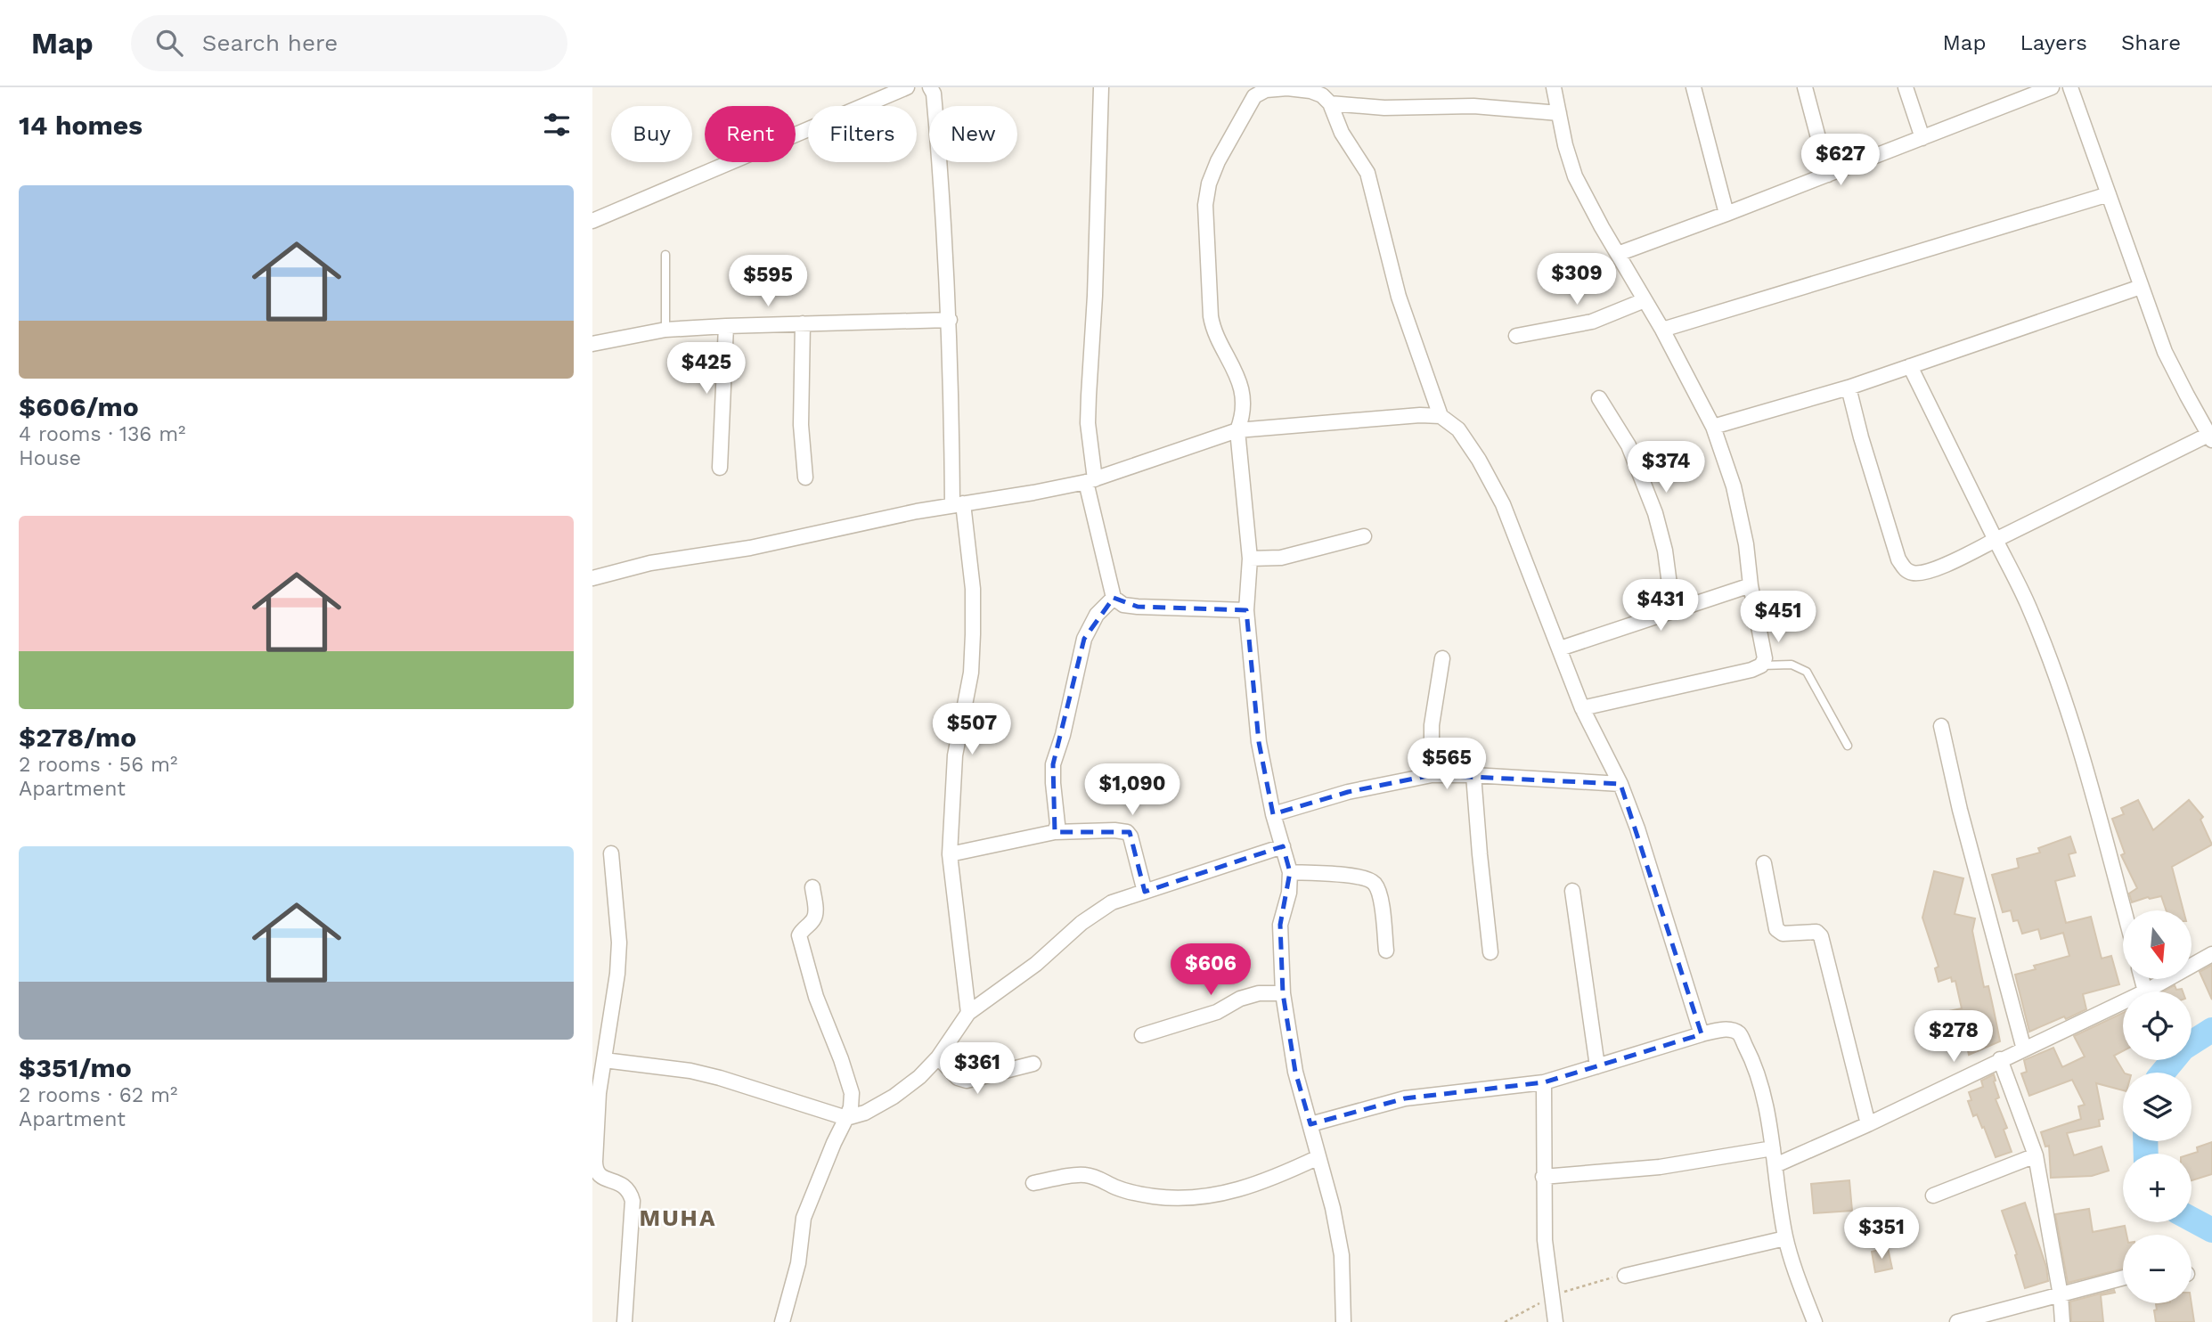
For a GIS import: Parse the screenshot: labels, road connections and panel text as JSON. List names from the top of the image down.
{
  "districts": ["MUHA"],
  "north": "bottom",
  "page": {
    "header": "Map",
    "search": "Search here",
    "nav": ["Map", "Layers", "Share"],
    "heading": "14 homes",
    "chip": [
      "Buy",
      "Rent",
      "Filters",
      "New"
    ],
    "price": [
      "$627",
      "$309",
      "$595",
      "$425",
      "$374",
      "$431",
      "$451",
      "$507",
      "$565",
      "$1,090",
      "$606",
      "$278",
      "$361",
      "$351"
    ],
    "list": [
      {
        "name": "$606/mo",
        "note": "4 rooms · 136 m² · House"
      },
      {
        "name": "$278/mo",
        "note": "2 rooms · 56 m² · Apartment"
      },
      {
        "name": "$351/mo",
        "note": "2 rooms · 62 m² · Apartment"
      }
    ],
    "map_buttons": ["+", "−"]
  }
}
